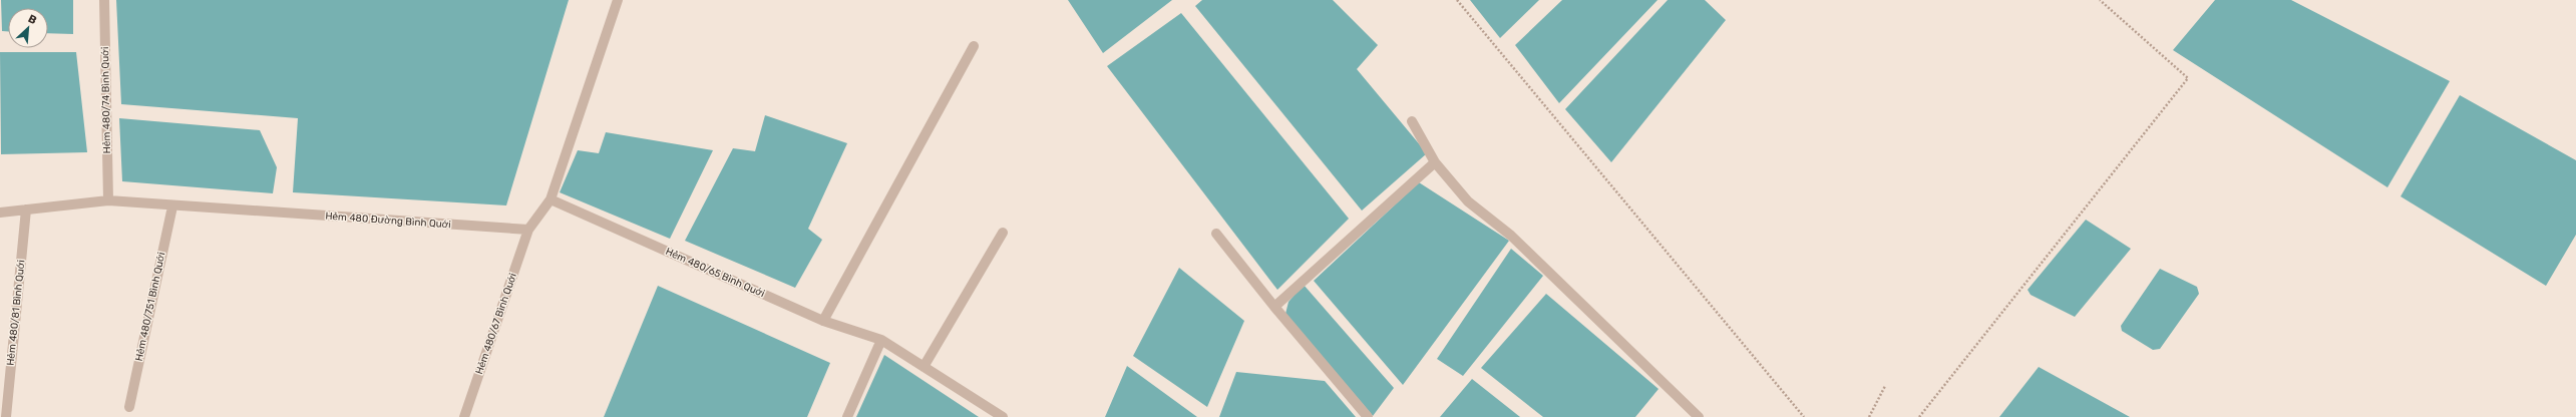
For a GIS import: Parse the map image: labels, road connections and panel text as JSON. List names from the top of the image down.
{
  "streets": {
    "street": [
      "Hẻm 480/74 Bình Quới",
      "Hẻm 480 Đường Bình Quới",
      "Hẻm 480/65 Bình Quới",
      "Hẻm 480/751 Bình Quới",
      "Hẻm 480/81 Bình Quới",
      "Hẻm 480/67 Bình Quới"
    ]
  },
  "crossings": [
    ["Hẻm 480/74 Bình Quới", "Hẻm 480 Đường Bình Quới"],
    ["Hẻm 480 Đường Bình Quới", "Hẻm 480/751 Bình Quới"],
    ["Hẻm 480 Đường Bình Quới", "Hẻm 480/81 Bình Quới"],
    ["Hẻm 480 Đường Bình Quới", "Hẻm 480/67 Bình Quới"]
  ],
  "north": "top right"
}
